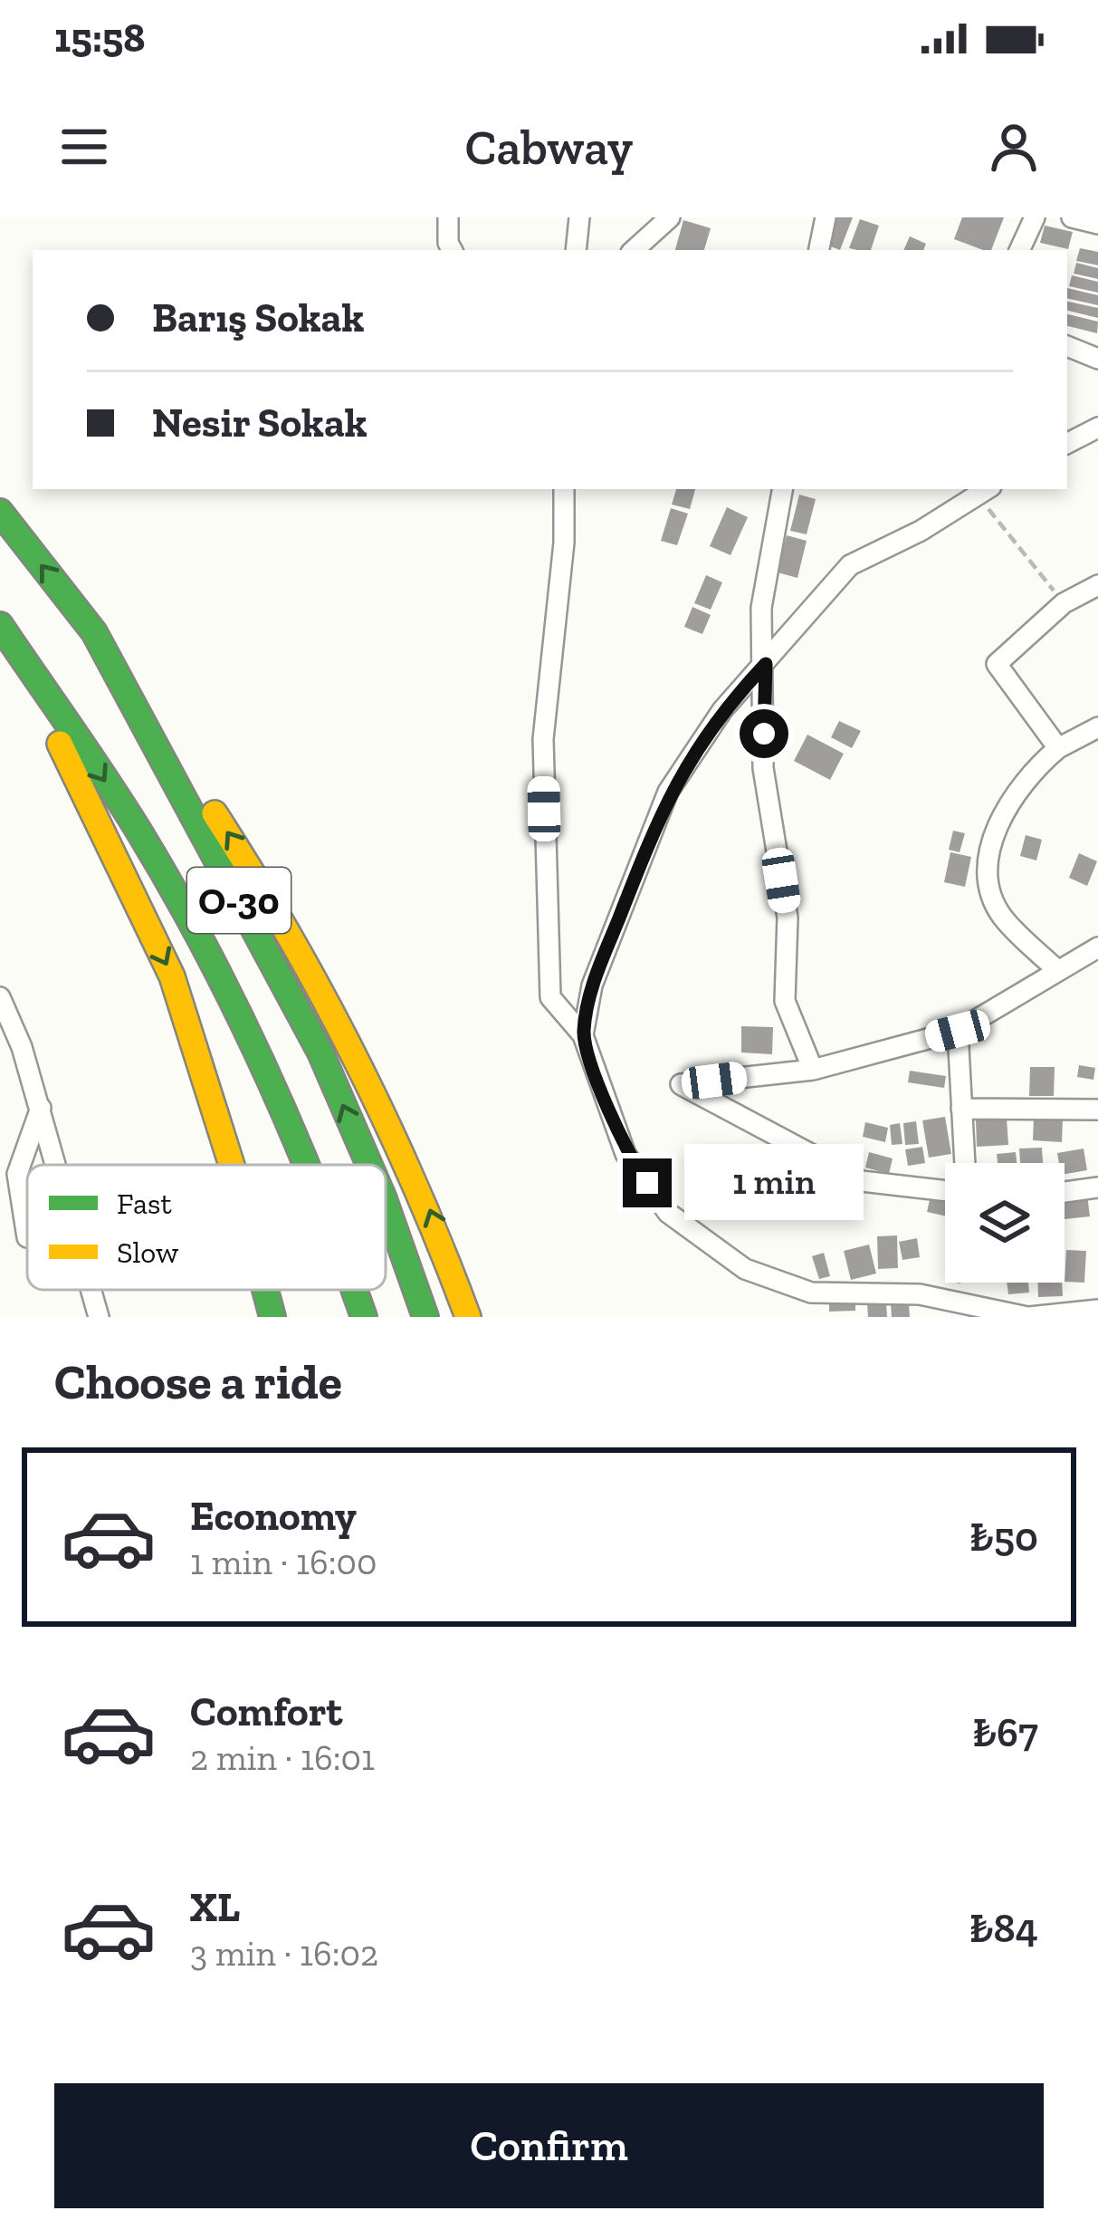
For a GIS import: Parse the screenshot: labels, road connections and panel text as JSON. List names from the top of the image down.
{
  "streets": {
    "highway": ["O-30"]
  },
  "legend": ["Fast", "Slow"],
  "page": {
    "status": "15:58",
    "header": "Cabway",
    "banner": ["Barış Sokak", "Nesir Sokak"],
    "bubble": "1 min",
    "heading": "Choose a ride",
    "list": [
      {
        "name": "Economy",
        "note": "1 min · 16:00",
        "value": "₺50"
      },
      {
        "name": "Comfort",
        "note": "2 min · 16:01",
        "value": "₺67"
      },
      {
        "name": "XL",
        "note": "3 min · 16:02",
        "value": "₺84"
      }
    ],
    "buttons": "Confirm"
  }
}
